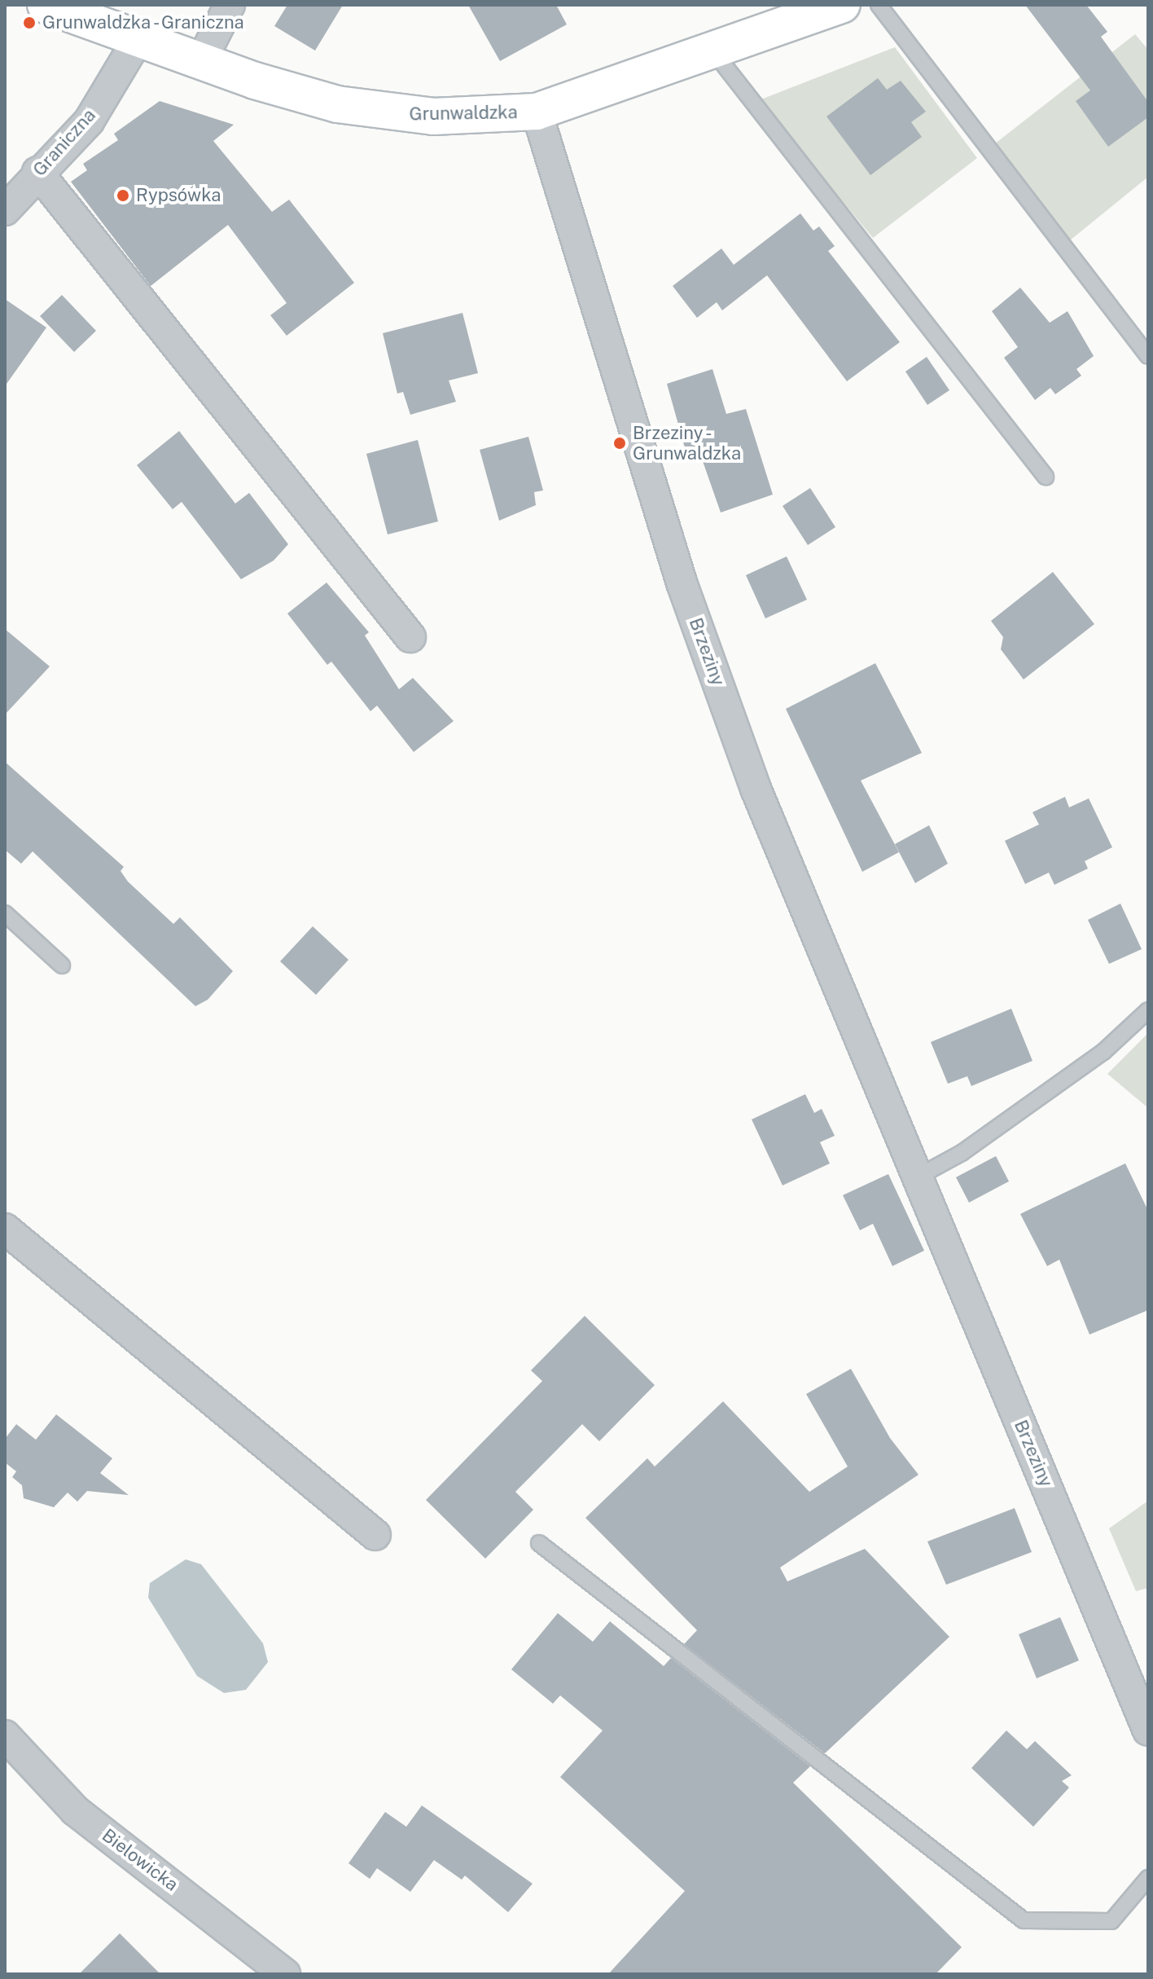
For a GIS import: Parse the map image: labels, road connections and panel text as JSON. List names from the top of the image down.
{
  "streets": {
    "street": [
      "Grunwaldzka",
      "Graniczna",
      "Brzeziny",
      "Bielowicka"
    ]
  },
  "crossings": [
    ["Grunwaldzka", "Graniczna"],
    ["Grunwaldzka", "Brzeziny"]
  ],
  "places": ["Grunwaldzka - Graniczna", "Rypsówka", "Brzeziny - Grunwaldzka"]
}
